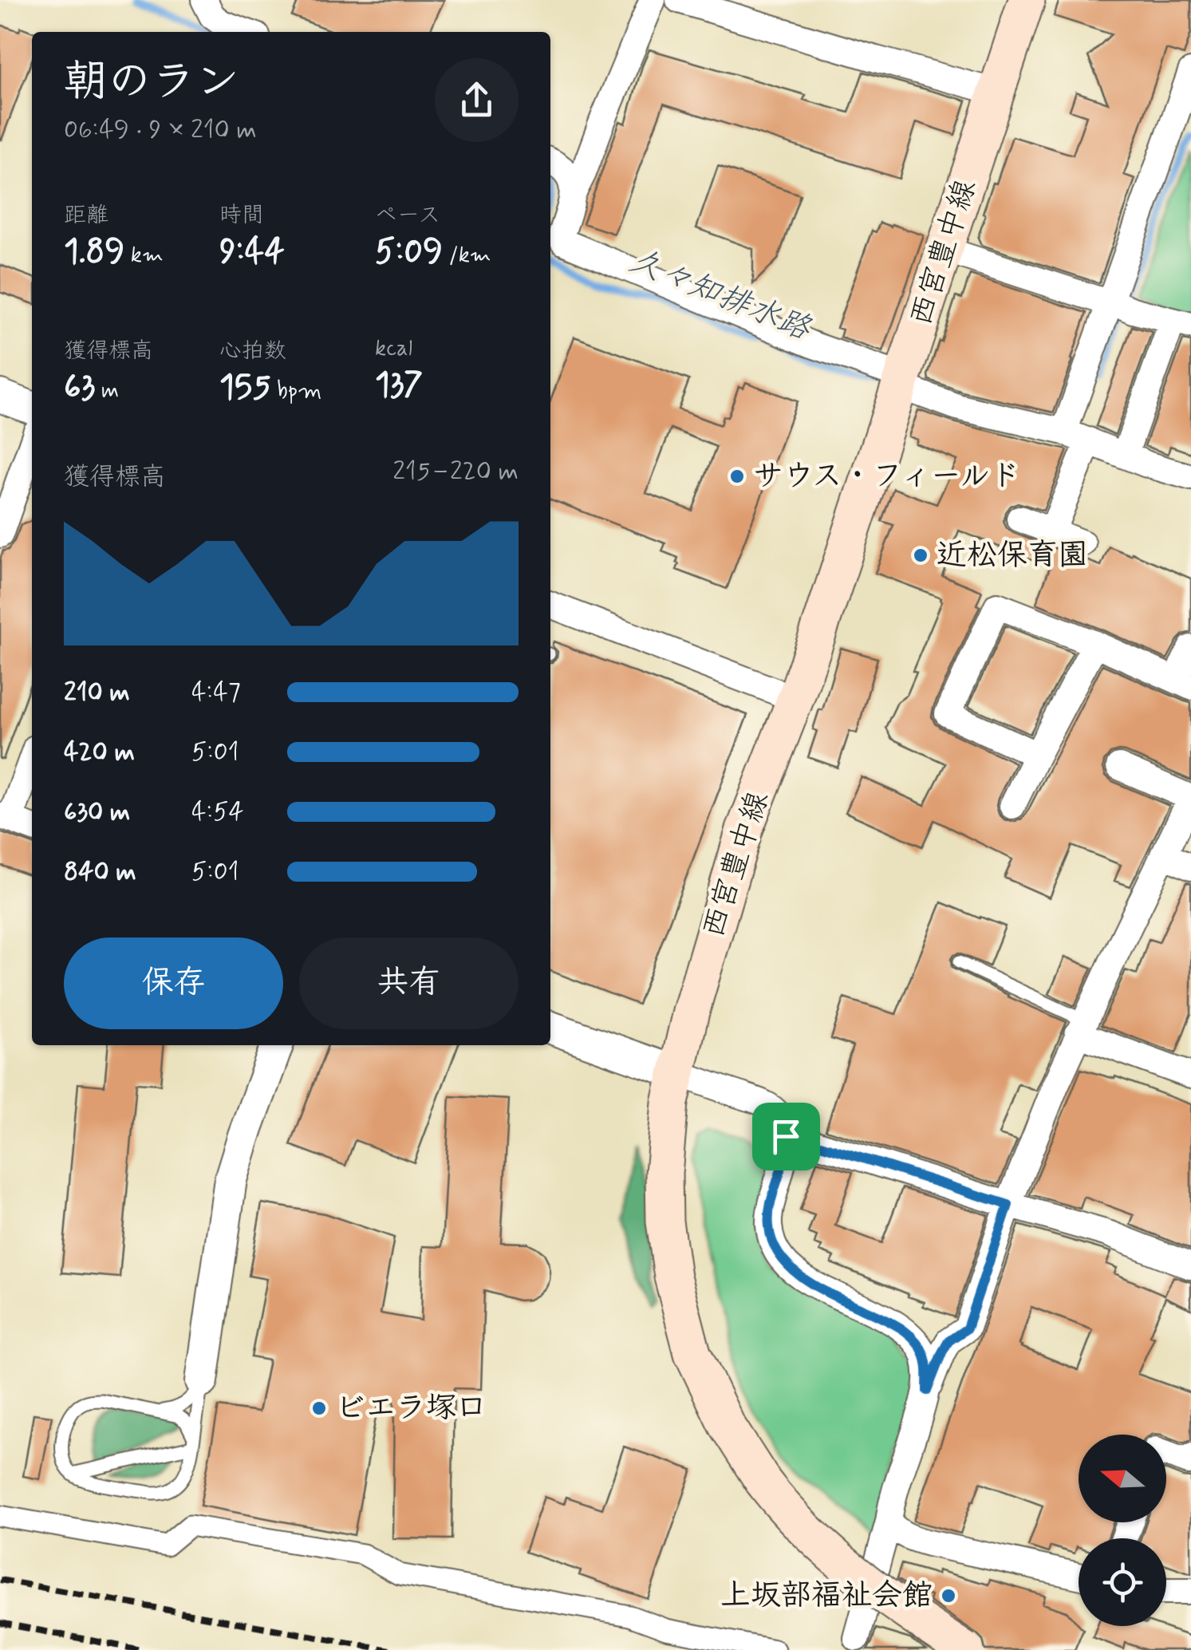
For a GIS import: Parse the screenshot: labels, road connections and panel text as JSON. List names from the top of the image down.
{
  "streets": {
    "main road": ["西宮豊中線"]
  },
  "water": ["久々知排水路"],
  "places": [
    "サウス・フィールド",
    "近松保育園",
    "ビエラ塚口",
    "上坂部福祉会館"
  ],
  "north": "left",
  "page": {
    "heading": ["朝のラン", "06:49 · 9 × 210 m"],
    "stats": [
      ["距離", "1.89 km"],
      ["時間", "9:44"],
      ["ペース", "5:09 /km"],
      ["獲得標高", "63 m"],
      ["心拍数", "155 bpm"],
      ["kcal", "137"]
    ],
    "chart": ["獲得標高", "215–220 m"],
    "list": [
      {
        "name": "210 m",
        "note": "4:47"
      },
      {
        "name": "420 m",
        "note": "5:01"
      },
      {
        "name": "630 m",
        "note": "4:54"
      },
      {
        "name": "840 m",
        "note": "5:01"
      }
    ],
    "buttons": ["保存", "共有"]
  }
}
